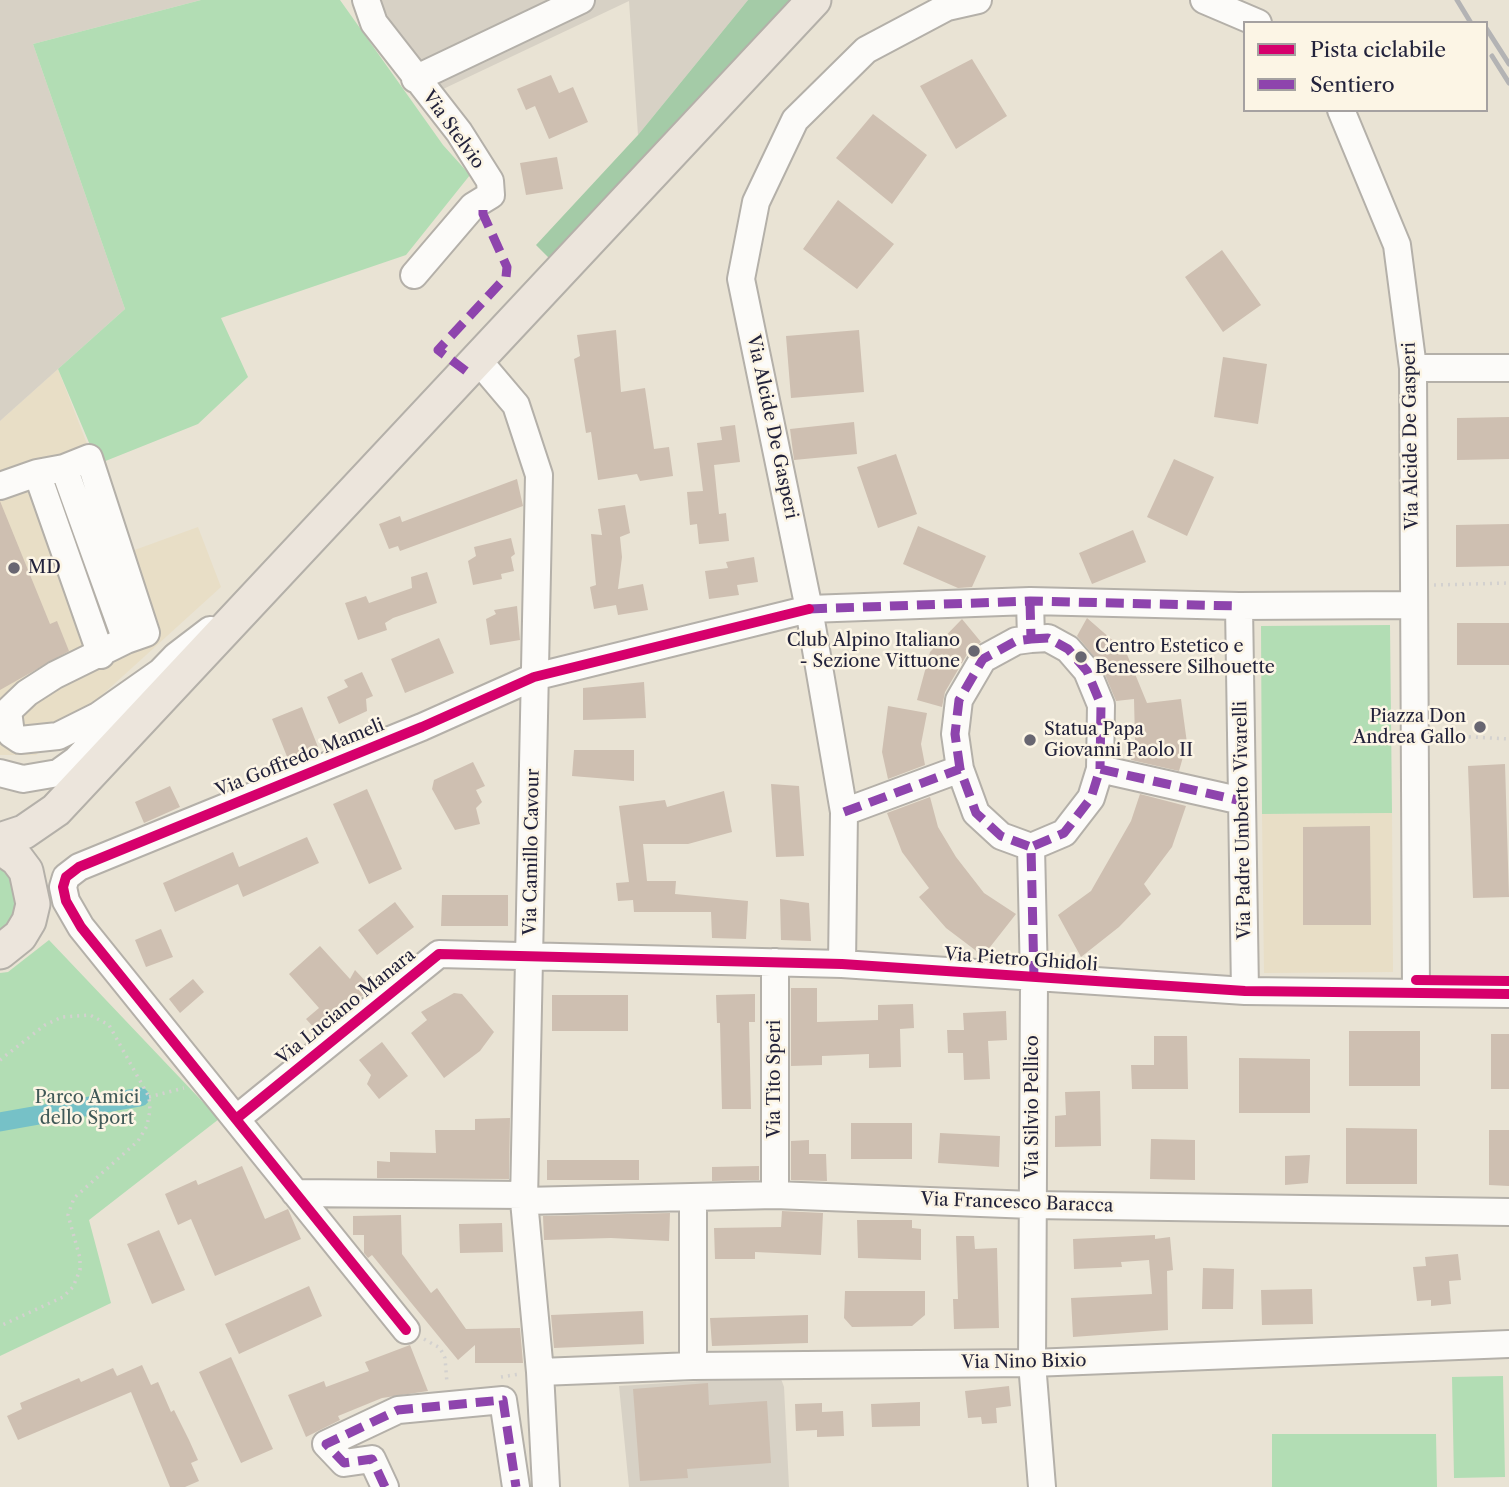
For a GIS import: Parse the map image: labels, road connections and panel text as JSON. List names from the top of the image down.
{
  "streets": {
    "street": [
      "Via Stelvio",
      "Via Alcide De Gasperi",
      "Via Goffredo Mameli",
      "Via Padre Umberto Vivarelli",
      "Via Camillo Cavour",
      "Via Pietro Ghidoli",
      "Via Luciano Manara",
      "Via Tito Speri",
      "Via Silvio Pellico",
      "Via Francesco Baracca",
      "Via Nino Bixio"
    ]
  },
  "crossings": [
    ["Via Alcide De Gasperi", "Via Goffredo Mameli"],
    ["Via Alcide De Gasperi", "Via Pietro Ghidoli"],
    ["Via Goffredo Mameli", "Via Padre Umberto Vivarelli"],
    ["Via Goffredo Mameli", "Via Camillo Cavour"],
    ["Via Padre Umberto Vivarelli", "Via Pietro Ghidoli"],
    ["Via Camillo Cavour", "Via Pietro Ghidoli"],
    ["Via Camillo Cavour", "Via Luciano Manara"],
    ["Via Camillo Cavour", "Via Francesco Baracca"],
    ["Via Camillo Cavour", "Via Nino Bixio"],
    ["Via Pietro Ghidoli", "Via Luciano Manara"],
    ["Via Pietro Ghidoli", "Via Tito Speri"],
    ["Via Pietro Ghidoli", "Via Silvio Pellico"],
    ["Via Tito Speri", "Via Francesco Baracca"],
    ["Via Silvio Pellico", "Via Francesco Baracca"],
    ["Via Silvio Pellico", "Via Nino Bixio"]
  ],
  "parks": ["Parco Amici dello Sport"],
  "places": [
    "MD",
    "Club Alpino Italiano - Sezione Vittuone",
    "Centro Estetico e Benessere Silhouette",
    "Piazza Don Andrea Gallo",
    "Statua Papa Giovanni Paolo II"
  ],
  "legend": ["Pista ciclabile", "Sentiero"]
}
